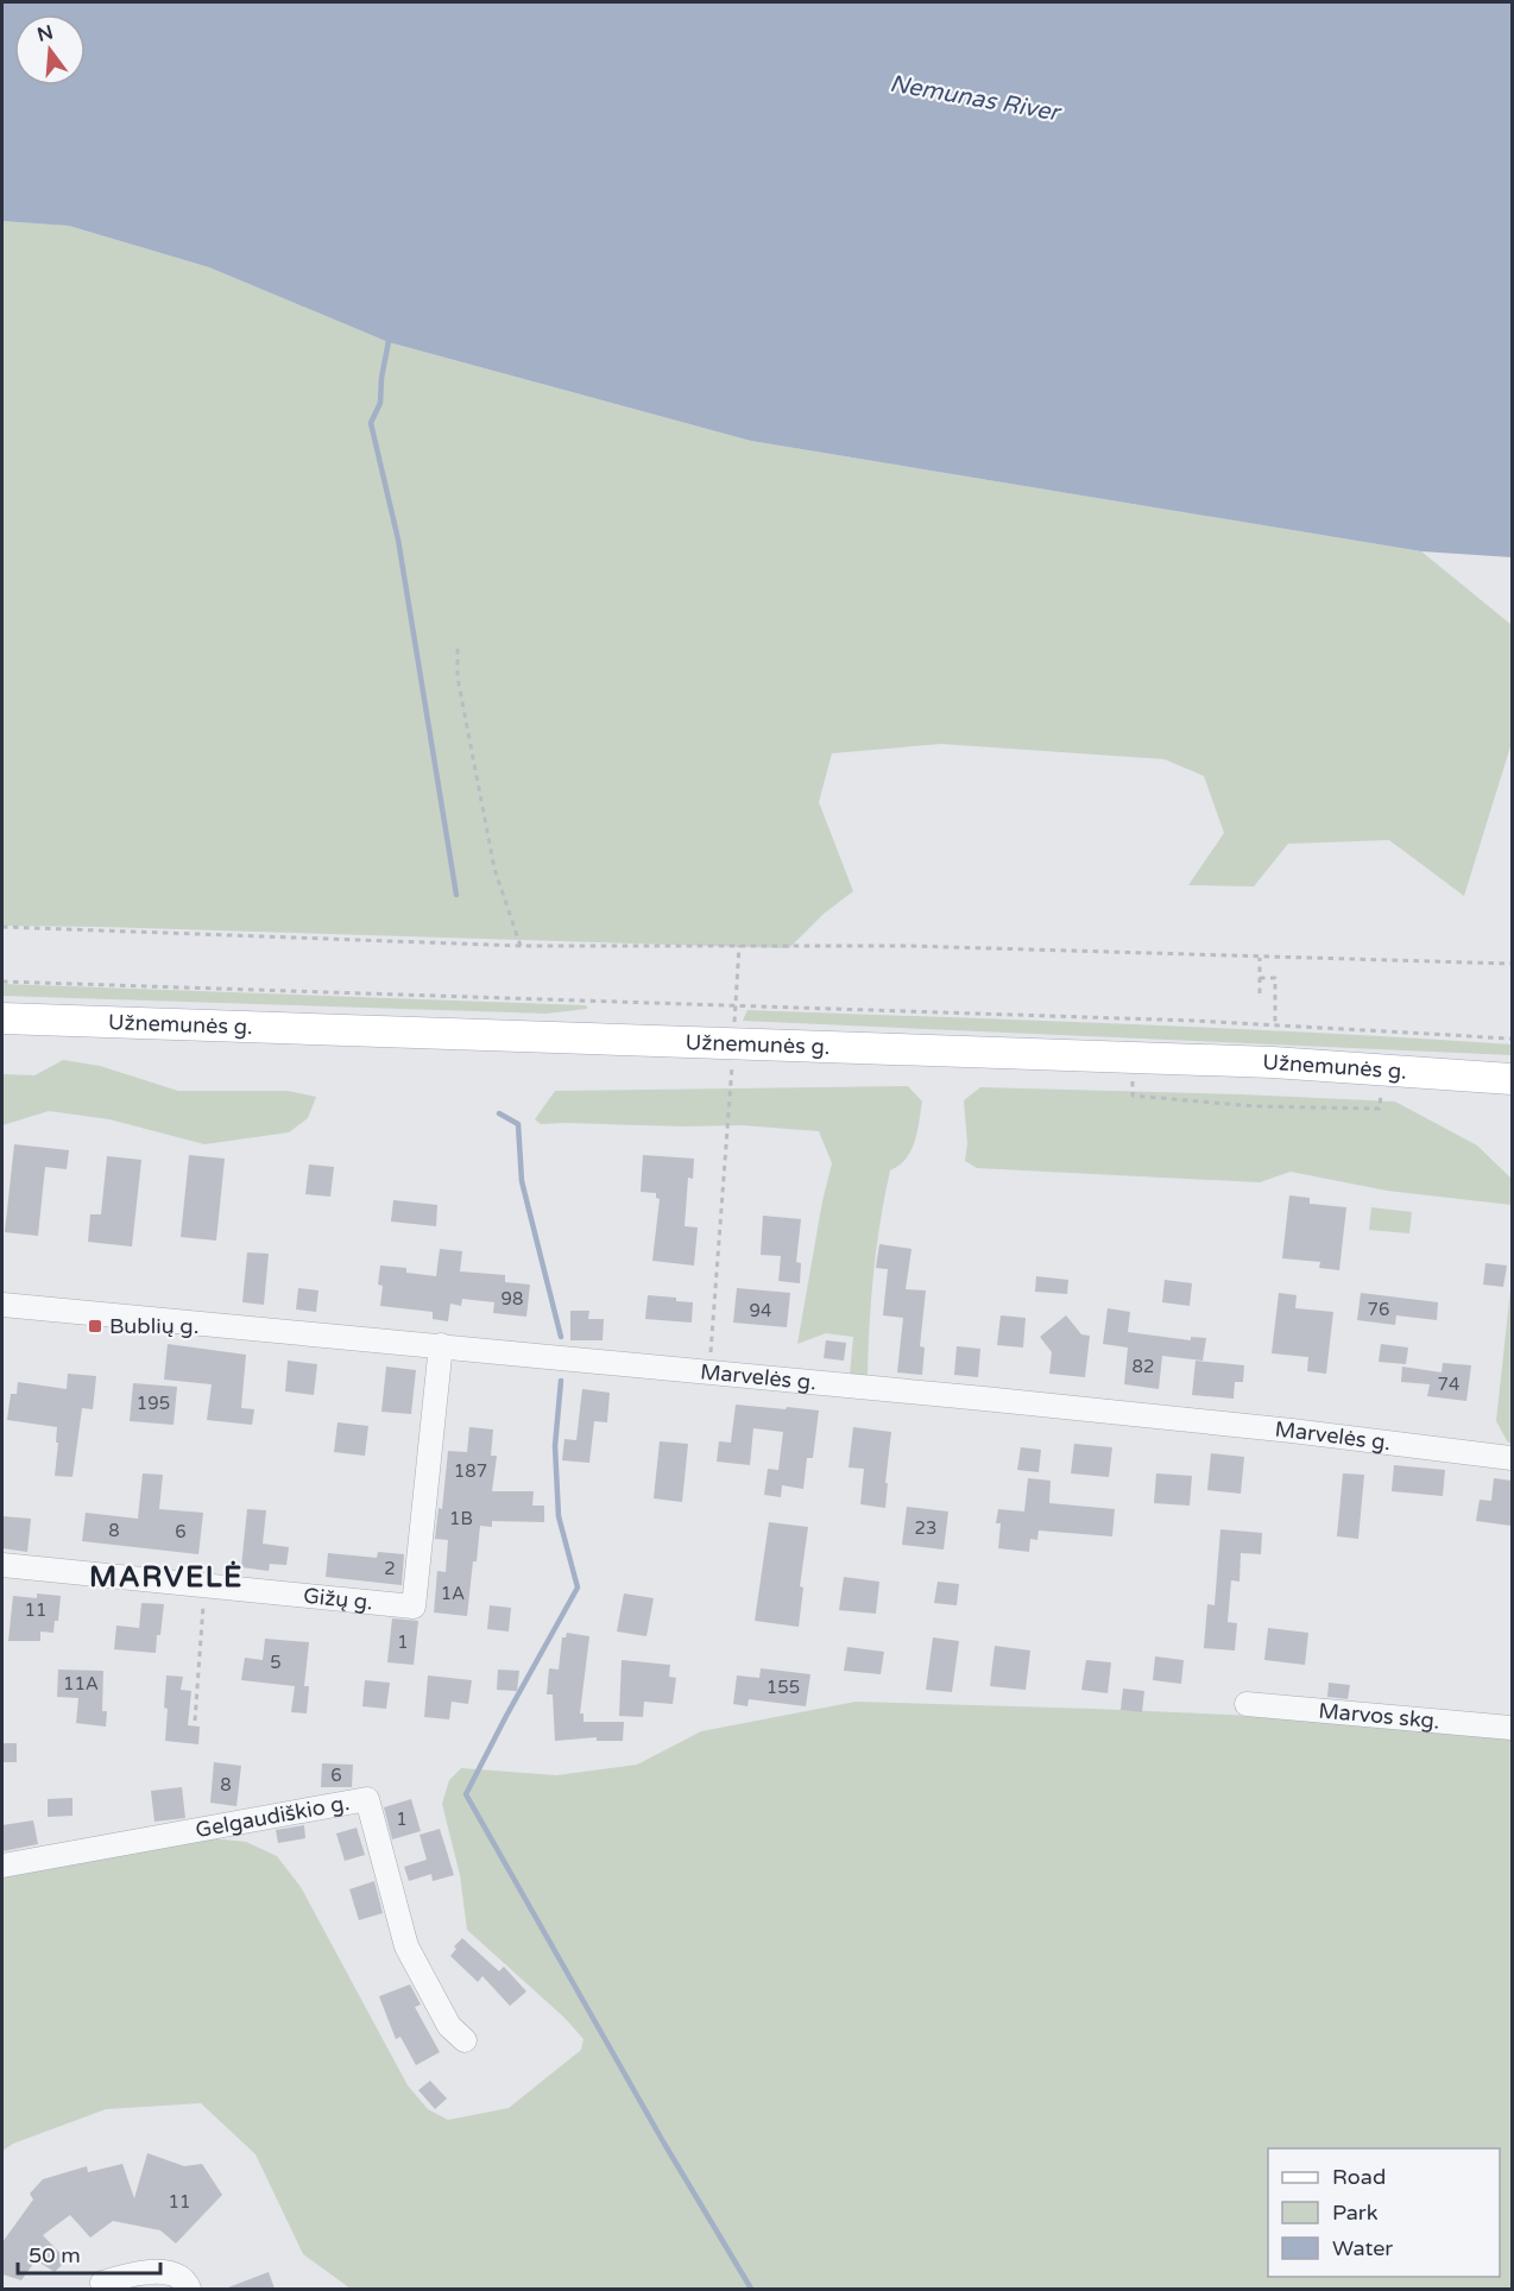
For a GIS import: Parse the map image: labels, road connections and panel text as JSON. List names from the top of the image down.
{
  "streets": {
    "main road": ["Užnemunės g."],
    "street": [
      "Marvelės g.",
      "Gižų g.",
      "Marvos skg.",
      "Gelgaudiškio g."
    ]
  },
  "crossings": [
    ["Marvelės g.", "Gižų g."]
  ],
  "districts": ["MARVELĖ"],
  "water": ["Nemunas River"],
  "places": {
    "transit": ["Bublių g."]
  },
  "house_numbers": [
    "98",
    "76",
    "94",
    "82",
    "74",
    "195",
    "187",
    "1B",
    "23",
    "8",
    "6",
    "2",
    "1A",
    "11",
    "1",
    "5",
    "11A",
    "155",
    "6",
    "8",
    "1",
    "11"
  ],
  "legend": ["Road", "Park", "Water"],
  "scale_bar": "50 m",
  "north": "top"
}
